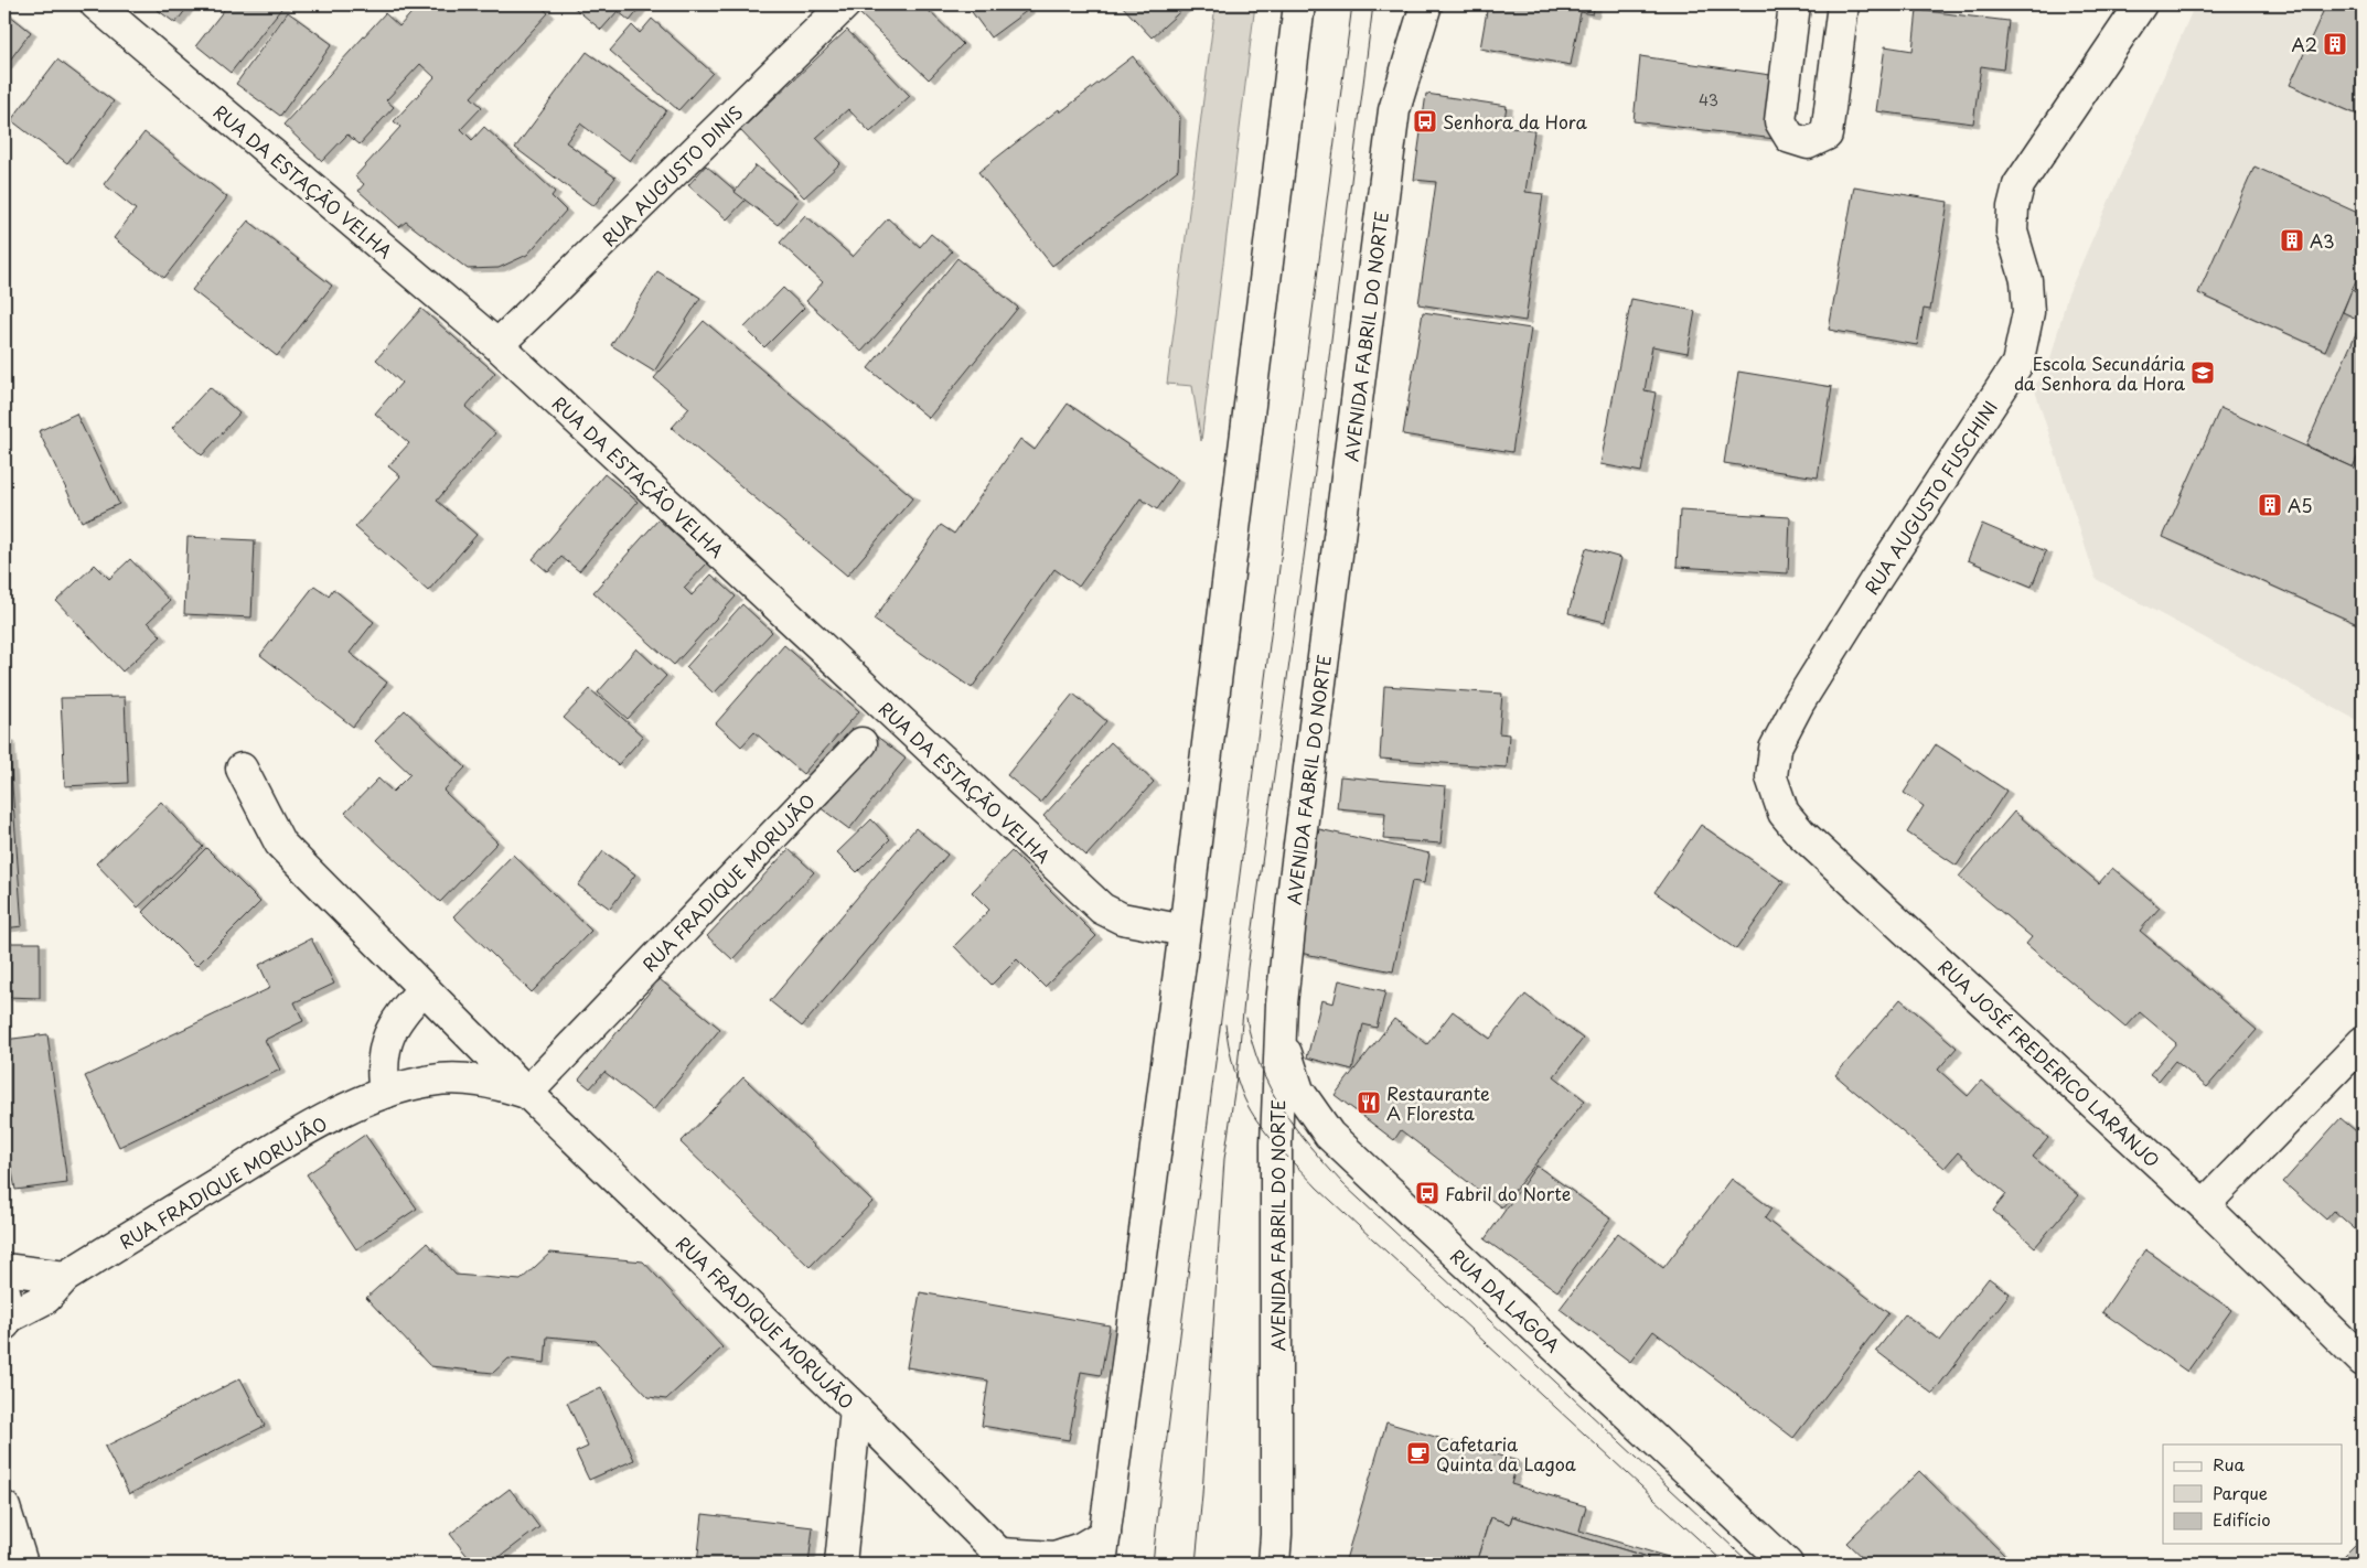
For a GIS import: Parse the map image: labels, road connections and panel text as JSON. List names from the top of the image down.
{
  "streets": {
    "street": [
      "RUA AUGUSTO DINIS",
      "RUA DA ESTAÇÃO VELHA",
      "AVENIDA FABRIL DO NORTE",
      "RUA AUGUSTO FUSCHINI",
      "RUA FRADIQUE MORUJÃO",
      "RUA JOSÉ FREDERICO LARANJO",
      "RUA DA LAGOA"
    ]
  },
  "crossings": [
    ["RUA AUGUSTO DINIS", "RUA DA ESTAÇÃO VELHA"],
    ["AVENIDA FABRIL DO NORTE", "RUA DA LAGOA"],
    ["RUA AUGUSTO FUSCHINI", "RUA JOSÉ FREDERICO LARANJO"]
  ],
  "places": {
    "building": ["A2", "A3", "A5"],
    "bus stop": ["Senhora da Hora", "Fabril do Norte"],
    "school or university": ["Escola Secundária da Senhora da Hora"],
    "restaurant": ["Restaurante A Floresta"],
    "cafe": ["Cafetaria Quinta da Lagoa"]
  },
  "house_numbers": ["43"],
  "legend": ["Rua", "Parque", "Edifício"]
}
